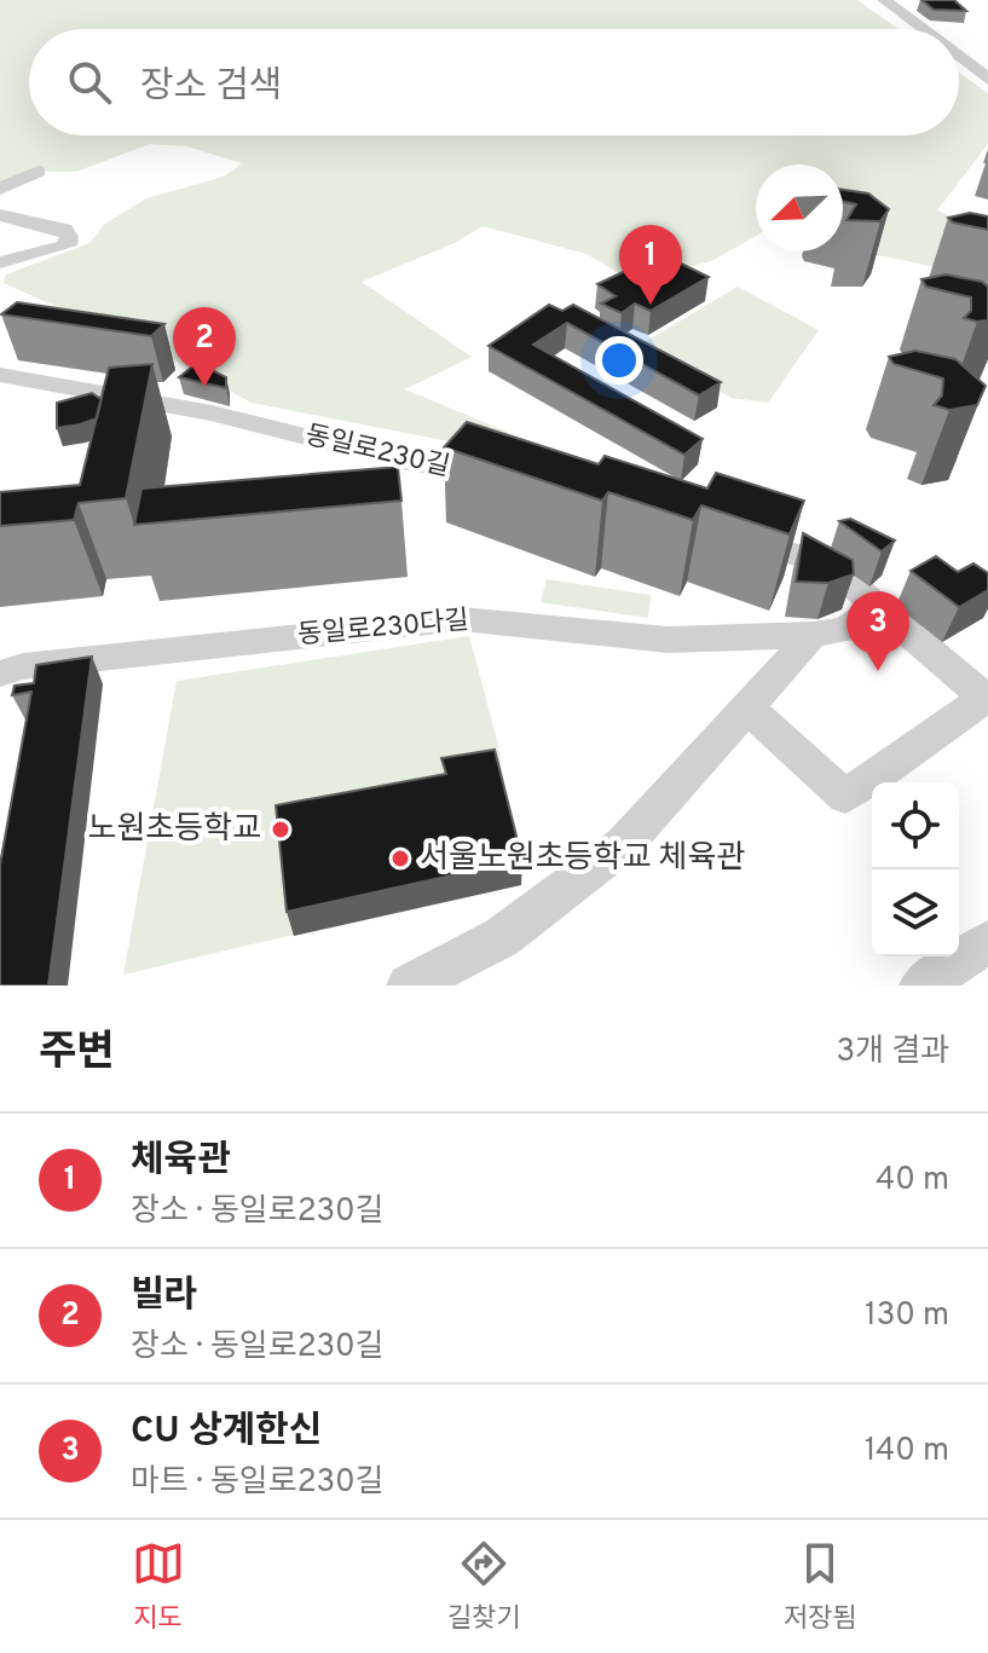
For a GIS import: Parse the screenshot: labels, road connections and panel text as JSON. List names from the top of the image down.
{
  "streets": {
    "street": ["동일로230길", "동일로230다길"]
  },
  "places": ["노원초등학교", "서울노원초등학교 체육관"],
  "north": "bottom left",
  "page": {
    "search": "장소 검색",
    "pins": ["1", "2", "3"],
    "heading": ["주변", "3개 결과"],
    "list": [
      {
        "mark": "1",
        "name": "체육관",
        "note": "장소 · 동일로230길",
        "value": "40 m"
      },
      {
        "mark": "2",
        "name": "빌라",
        "note": "장소 · 동일로230길",
        "value": "130 m"
      },
      {
        "mark": "3",
        "name": "CU 상계한신",
        "note": "마트 · 동일로230길",
        "value": "140 m"
      }
    ],
    "nav": ["지도", "길찾기", "저장됨"]
  }
}
